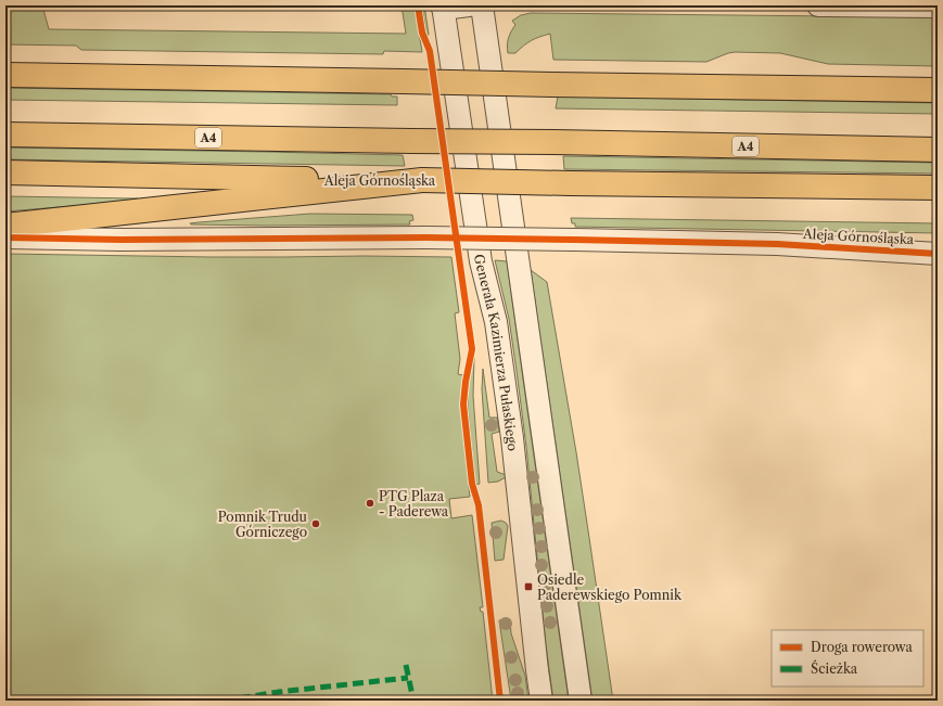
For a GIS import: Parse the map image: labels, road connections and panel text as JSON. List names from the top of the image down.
{
  "streets": {
    "main road": ["A4", "Aleja Górnośląska"],
    "street": ["Generała Kazimierza Pułaskiego"]
  },
  "places": {
    "other": ["PTG Plaza - Paderewa", "Pomnik Trudu Górniczego"],
    "transit": ["Osiedle Paderewskiego Pomnik"]
  },
  "legend": ["Droga rowerowa", "Ścieżka"]
}
